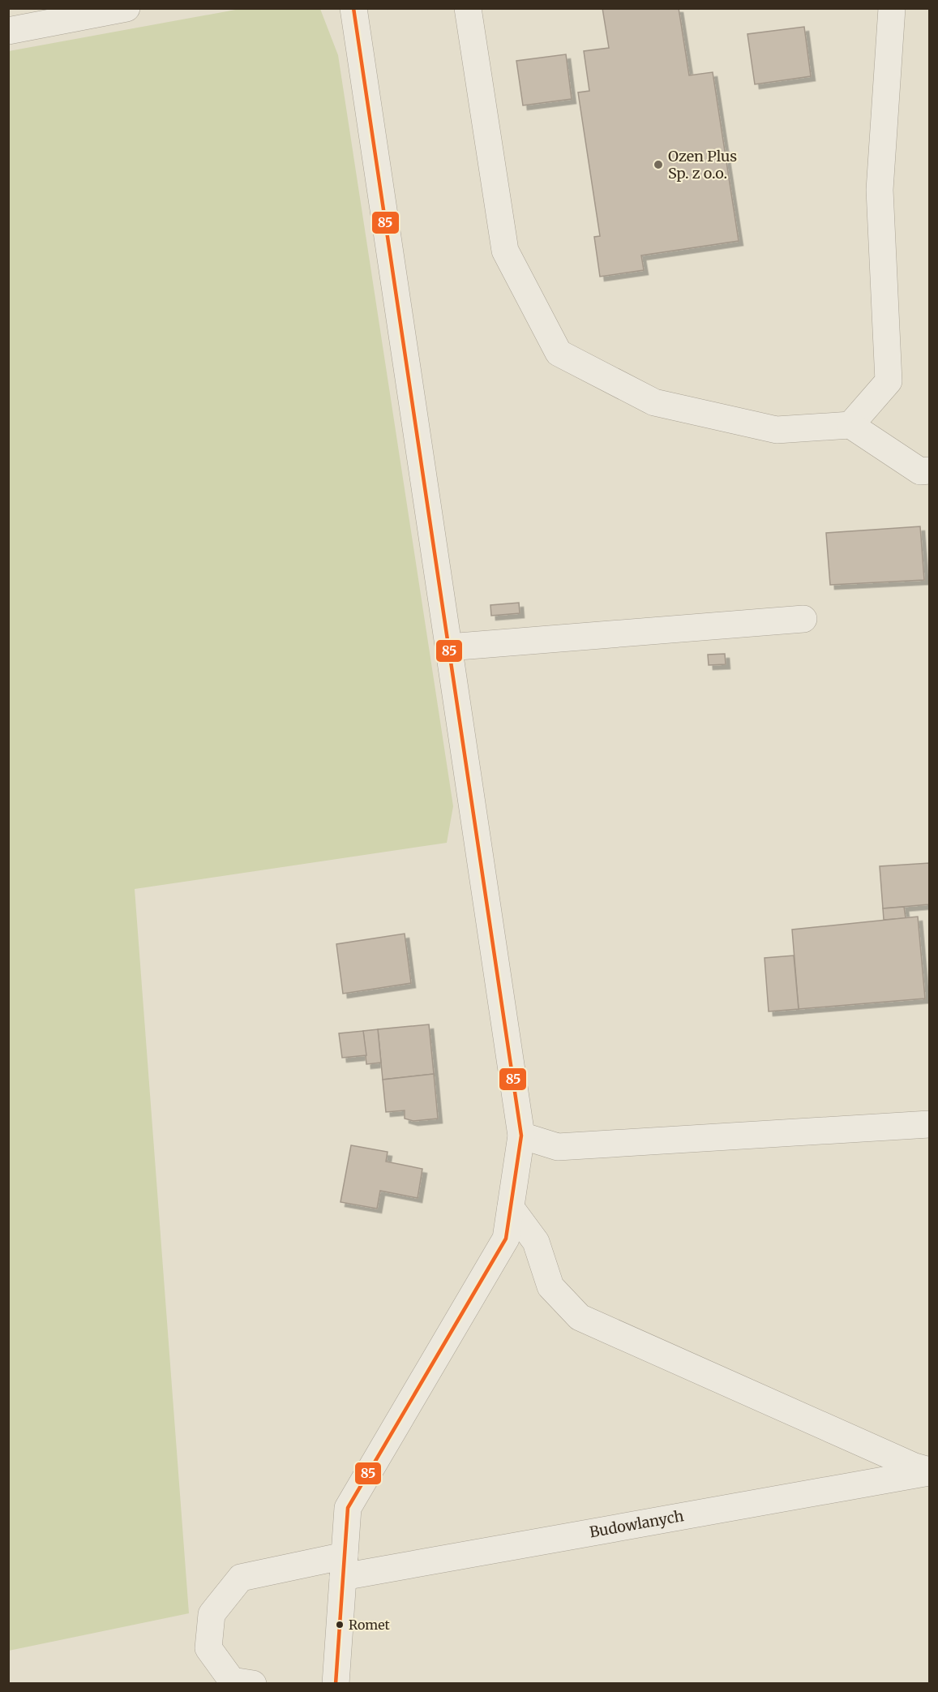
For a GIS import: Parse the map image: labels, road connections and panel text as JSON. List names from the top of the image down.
{
  "streets": {
    "street": ["Budowlanych"]
  },
  "places": ["Ozen Plus Sp. z o.o.", "Romet"],
  "lines": ["transit line 85"]
}
